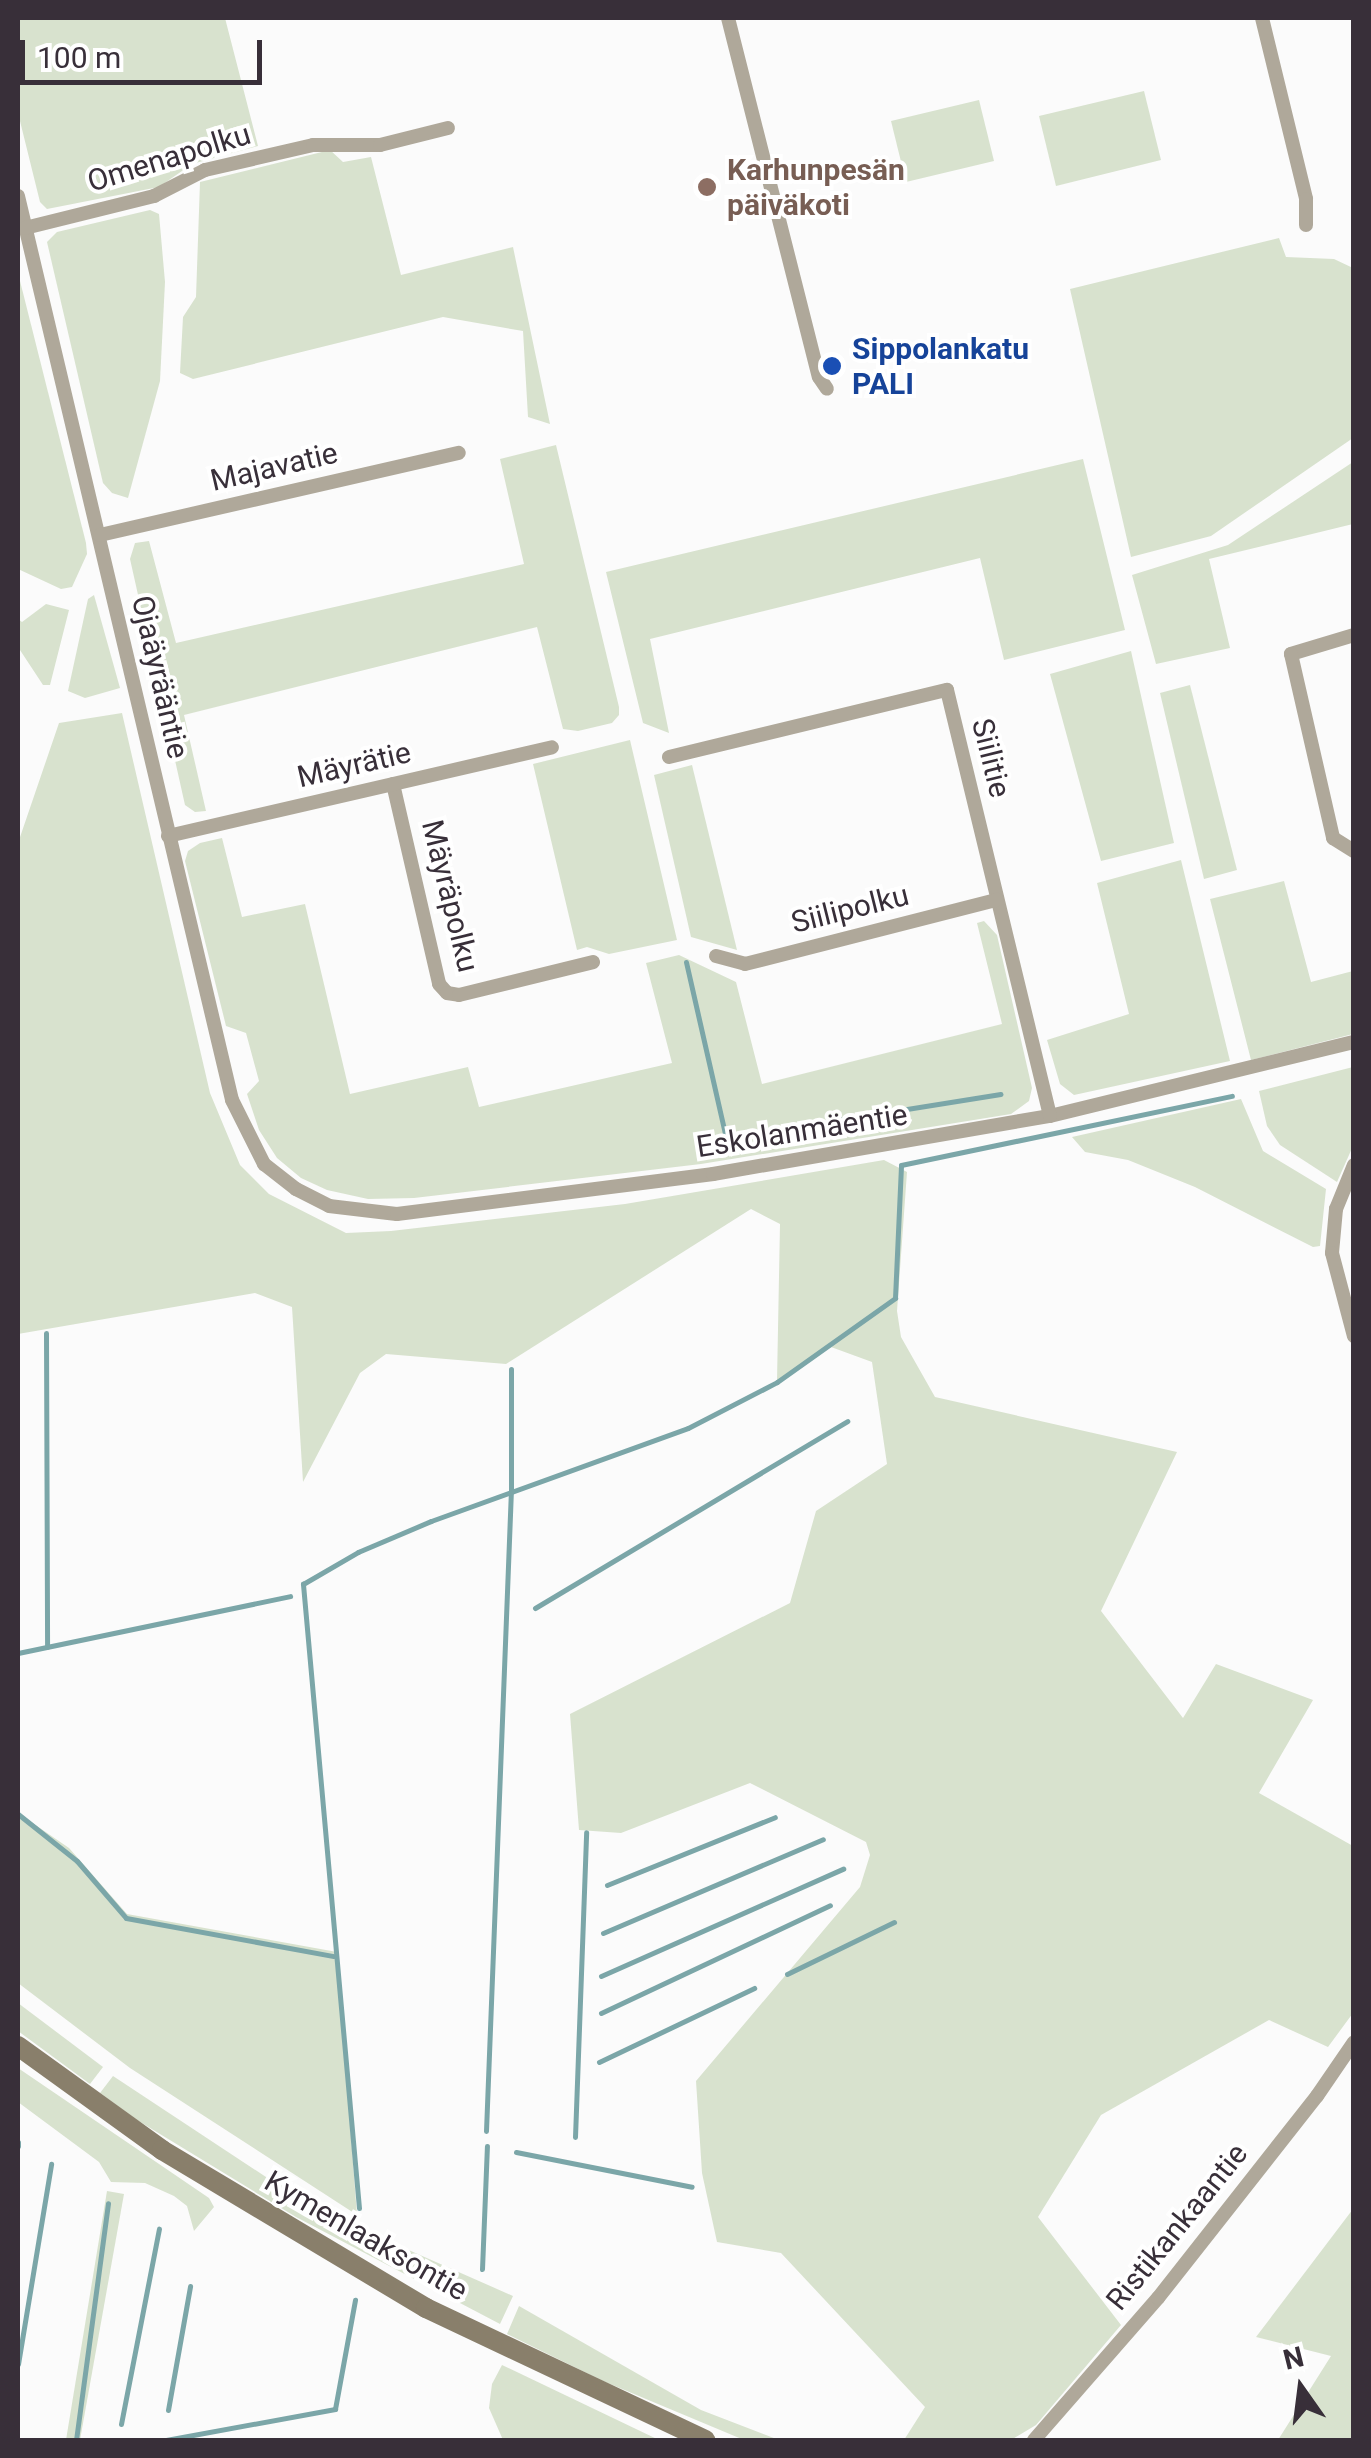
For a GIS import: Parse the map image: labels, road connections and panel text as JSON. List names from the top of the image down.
{
  "streets": {
    "main road": ["Kymenlaaksontie"],
    "street": [
      "Omenapolku",
      "Majavatie",
      "Ojaäyrääntie",
      "Siilitie",
      "Mäyrätie",
      "Mäyräpolku",
      "Siilipolku",
      "Eskolanmäentie",
      "Ristikankaantie"
    ]
  },
  "crossings": [
    ["Omenapolku", "Ojaäyrääntie"],
    ["Majavatie", "Ojaäyrääntie"],
    ["Ojaäyrääntie", "Mäyrätie"],
    ["Ojaäyrääntie", "Eskolanmäentie"],
    ["Siilitie", "Siilipolku"],
    ["Siilitie", "Eskolanmäentie"],
    ["Mäyrätie", "Mäyräpolku"]
  ],
  "places": ["Karhunpesän päiväkoti", "Sippolankatu PALI"],
  "scale_bar": "100 m",
  "north": "top"
}
